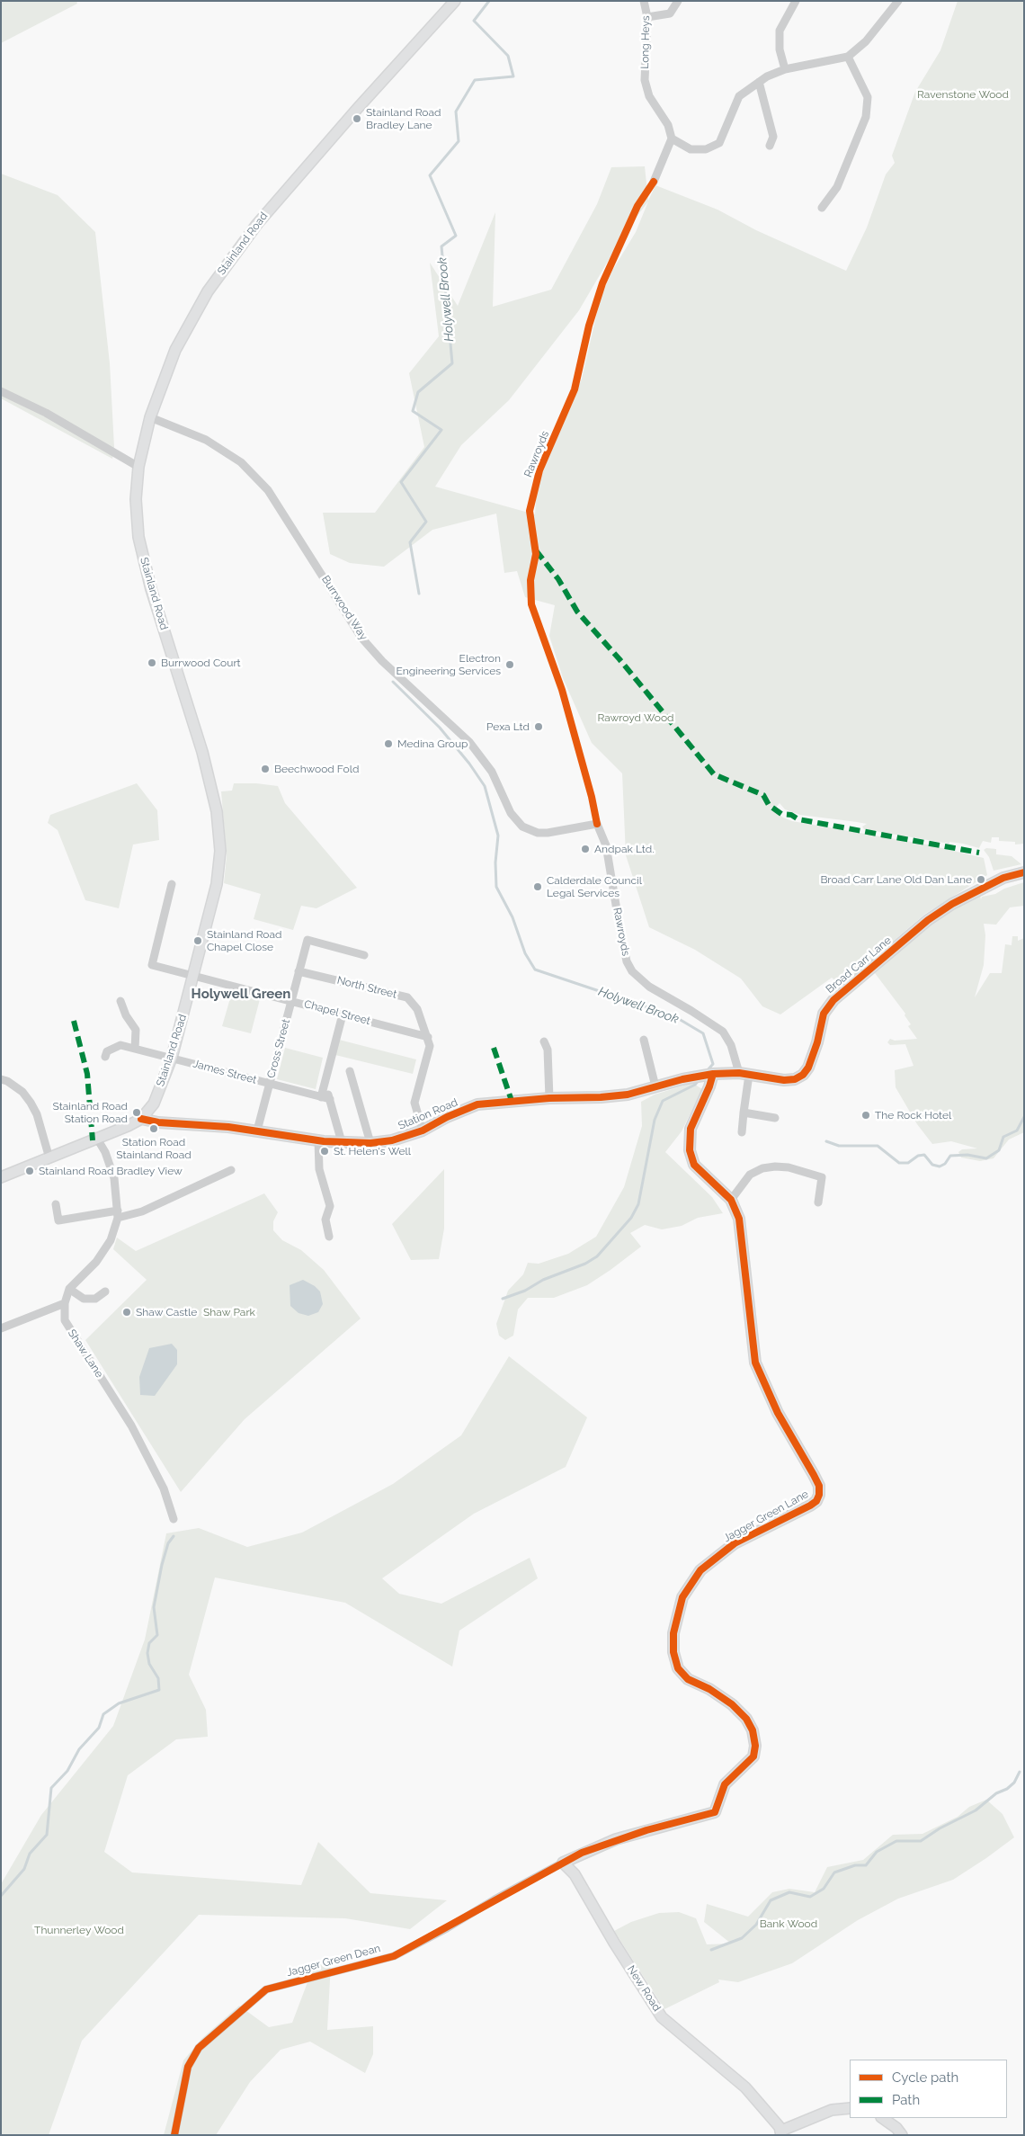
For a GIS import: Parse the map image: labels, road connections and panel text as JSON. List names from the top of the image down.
{
  "streets": {
    "street": [
      "Long Heys",
      "Stainland Road",
      "Rawroyds",
      "Burrwood Way",
      "Broad Carr Lane",
      "North Street",
      "Chapel Street",
      "Cross Street",
      "James Street",
      "Station Road",
      "Shaw Lane",
      "Jagger Green Lane",
      "Jagger Green Dean",
      "New Road"
    ]
  },
  "crossings": [
    ["Stainland Road", "Burrwood Way"],
    ["Stainland Road", "Chapel Street"],
    ["Stainland Road", "James Street"],
    ["Stainland Road", "Station Road"],
    ["Stainland Road", "Shaw Lane"],
    ["Rawroyds", "Burrwood Way"],
    ["Rawroyds", "Broad Carr Lane"],
    ["Broad Carr Lane", "Station Road"],
    ["Broad Carr Lane", "Jagger Green Lane"],
    ["North Street", "Chapel Street"],
    ["North Street", "Cross Street"],
    ["North Street", "Station Road"],
    ["Chapel Street", "Cross Street"],
    ["Cross Street", "James Street"],
    ["Cross Street", "Station Road"],
    ["Jagger Green Lane", "Jagger Green Dean"],
    ["Jagger Green Lane", "New Road"],
    ["Jagger Green Dean", "New Road"]
  ],
  "districts": ["Holywell Green"],
  "water": ["Holywell Brook"],
  "parks": [
    "Ravenstone Wood",
    "Rawroyd Wood",
    "Shaw Park",
    "Bank Wood",
    "Thunnerley Wood"
  ],
  "places": [
    "Stainland Road Bradley Lane",
    "Burrwood Court",
    "Electron Engineering Services",
    "Pexa Ltd",
    "Medina Group",
    "Beechwood Fold",
    "Andpak Ltd.",
    "Broad Carr Lane Old Dan Lane",
    "Calderdale Council Legal Services",
    "Stainland Road Chapel Close",
    "Stainland Road Station Road",
    "The Rock Hotel",
    "Station Road Stainland Road",
    "St. Helen's Well",
    "Stainland Road Bradley View",
    "Shaw Castle"
  ],
  "legend": ["Cycle path", "Path"]
}
